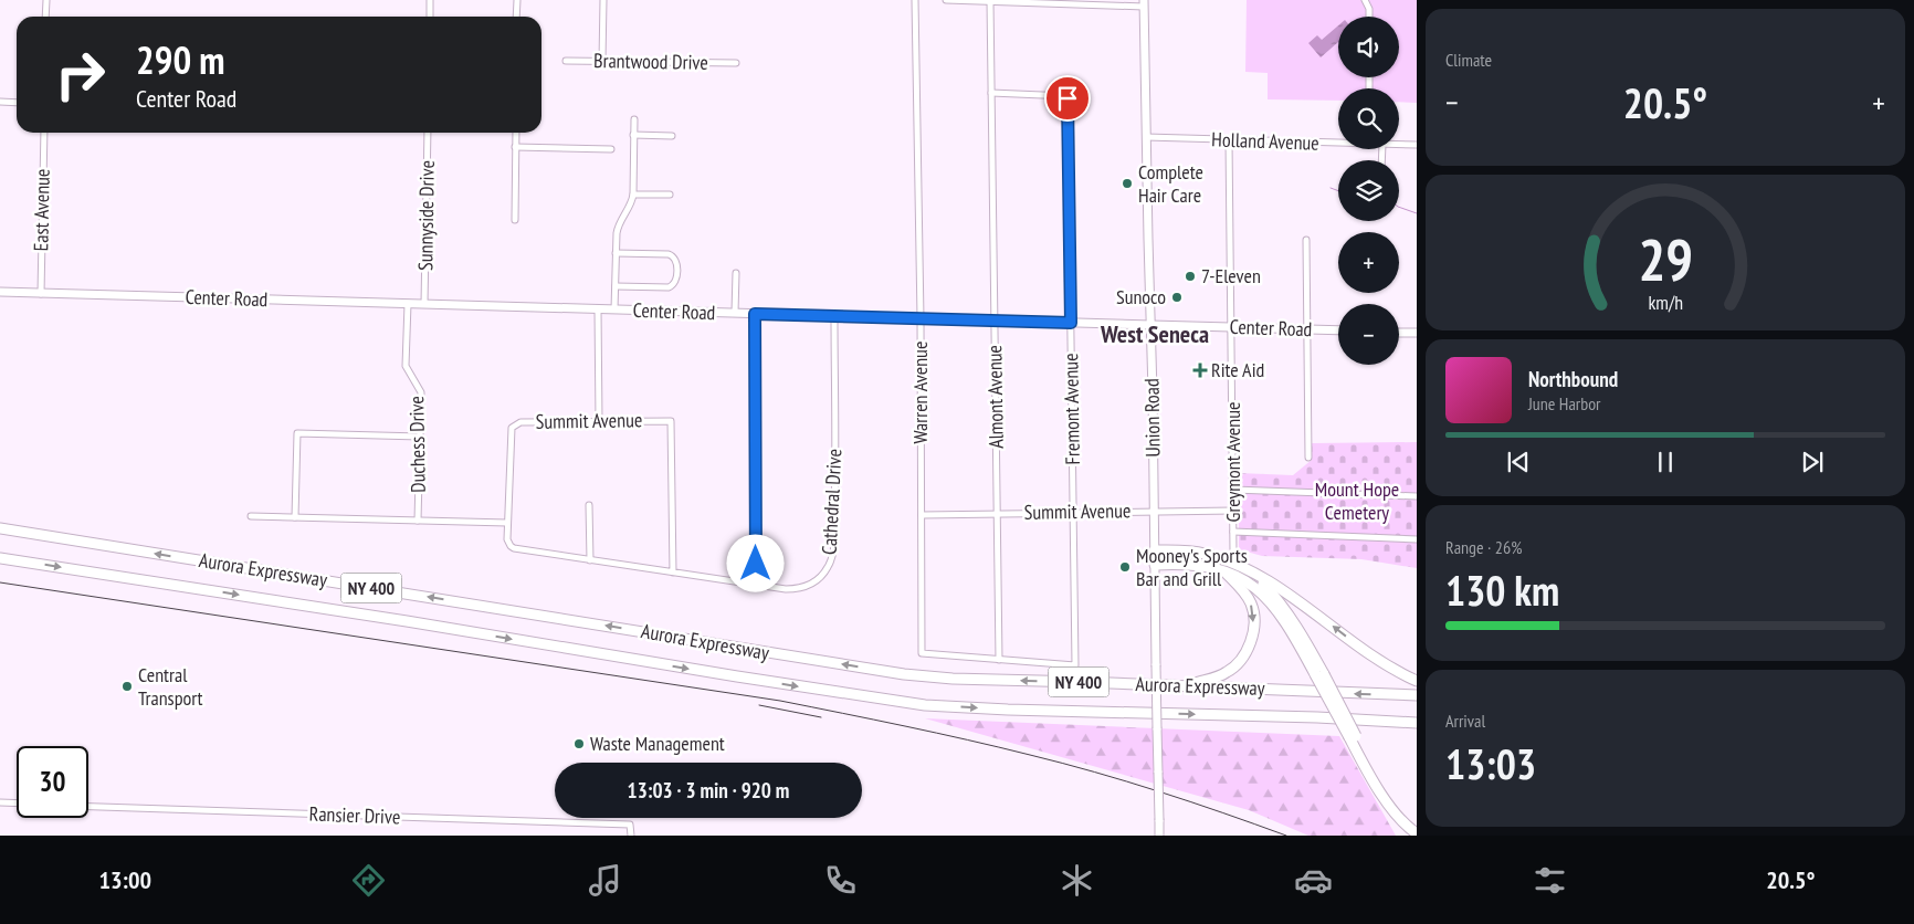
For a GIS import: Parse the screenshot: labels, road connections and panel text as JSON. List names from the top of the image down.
{
  "streets": {
    "highway": ["Aurora Expressway", "NY 400"],
    "main road": ["Center Road", "Union Road"],
    "street": [
      "Brantwood Drive",
      "Holland Avenue",
      "East Avenue",
      "Sunnyside Drive",
      "Warren Avenue",
      "Almont Avenue",
      "Fremont Avenue",
      "Summit Avenue",
      "Duchess Drive",
      "Greymont Avenue",
      "Cathedral Drive",
      "Ransier Drive"
    ]
  },
  "crossings": [
    ["Holland Avenue", "Union Road"],
    ["Holland Avenue", "Greymont Avenue"],
    ["East Avenue", "Center Road"],
    ["Sunnyside Drive", "Center Road"],
    ["Center Road", "Warren Avenue"],
    ["Center Road", "Almont Avenue"],
    ["Center Road", "Fremont Avenue"],
    ["Center Road", "Union Road"],
    ["Center Road", "Duchess Drive"],
    ["Center Road", "Greymont Avenue"],
    ["Center Road", "Cathedral Drive"],
    ["Warren Avenue", "Almont Avenue"],
    ["Warren Avenue", "Fremont Avenue"],
    ["Warren Avenue", "Summit Avenue"],
    ["Almont Avenue", "Fremont Avenue"],
    ["Almont Avenue", "Summit Avenue"],
    ["Fremont Avenue", "Summit Avenue"],
    ["Union Road", "Summit Avenue"],
    ["Summit Avenue", "Greymont Avenue"],
    ["Summit Avenue", "Cathedral Drive"]
  ],
  "districts": ["West Seneca"],
  "parks": ["Mount Hope Cemetery"],
  "places": {
    "other": [
      "Complete Hair Care",
      "7-Eleven",
      "Sunoco",
      "Mooney's Sports Bar and Grill",
      "Central Transport",
      "Waste Management"
    ],
    "health": ["Rite Aid"]
  },
  "page": {
    "tile": [
      "Climate",
      ["Range · 26%", "130 km"],
      ["Arrival", "13:03"]
    ],
    "map_buttons": ["+", "−"],
    "turn": ["290 m", "Center Road"],
    "heat": ["−", "20.5°", "+"],
    "song": ["Northbound", "June Harbor"],
    "limit": "30",
    "trip": "13:03 · 3 min · 920 m",
    "tabs": ["13:00", "20.5°"],
    "gauge": ["29", "km/h"]
  }
}
